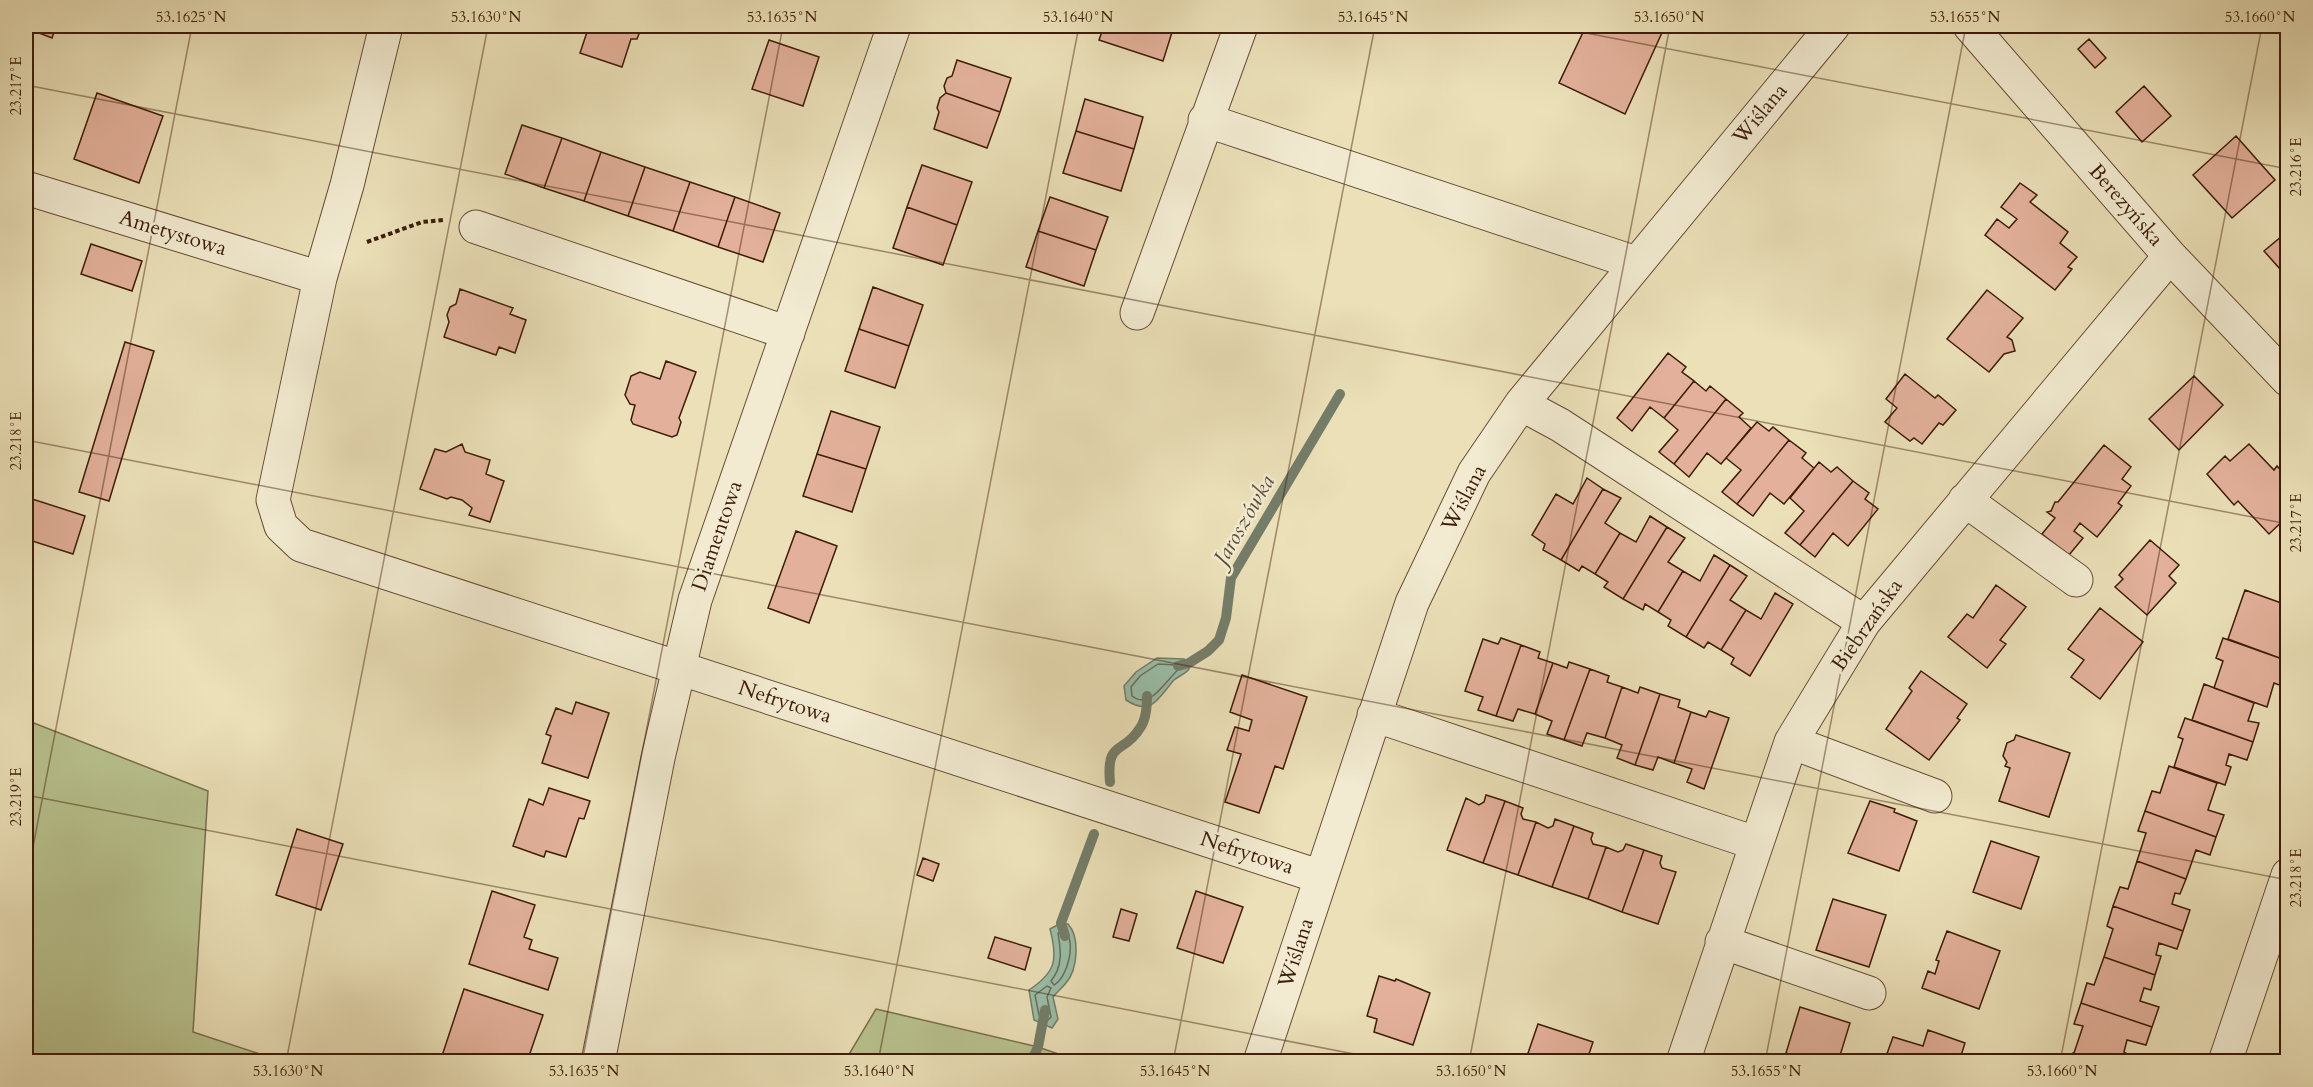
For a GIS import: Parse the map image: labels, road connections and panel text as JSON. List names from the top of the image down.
{
  "streets": {
    "street": [
      "Wiślana",
      "Berezyńska",
      "Ametystowa",
      "Diamentowa",
      "Biebrzańska",
      "Nefrytowa"
    ]
  },
  "crossings": [
    ["Wiślana", "Nefrytowa"],
    ["Berezyńska", "Biebrzańska"],
    ["Ametystowa", "Nefrytowa"],
    ["Diamentowa", "Nefrytowa"]
  ],
  "water": ["Jaroszówka"],
  "coordinates": [
    "53.1625°N",
    "53.1630°N",
    "53.1635°N",
    "53.1640°N",
    "53.1645°N",
    "53.1650°N",
    "53.1655°N",
    "53.1660°N",
    "23.217°E",
    "23.216°E",
    "23.218°E",
    "23.219°E"
  ]
}
